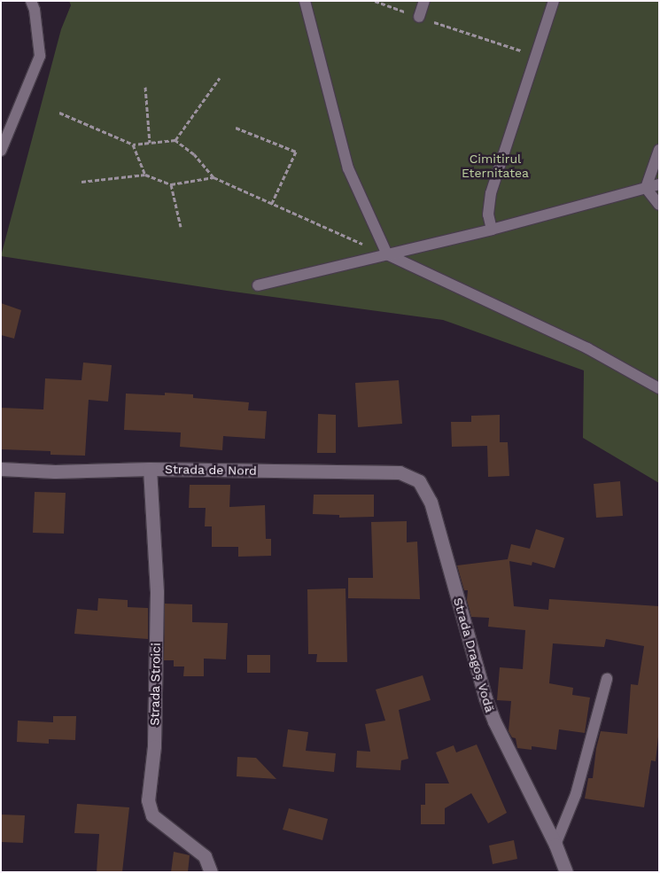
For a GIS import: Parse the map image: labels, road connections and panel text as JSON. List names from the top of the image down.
{
  "streets": {
    "street": ["Strada de Nord", "Strada Dragoș Vodă", "Strada Stroici"]
  },
  "crossings": [
    ["Strada de Nord", "Strada Dragoș Vodă"],
    ["Strada de Nord", "Strada Stroici"]
  ],
  "parks": ["Cimitirul Eternitatea"]
}
